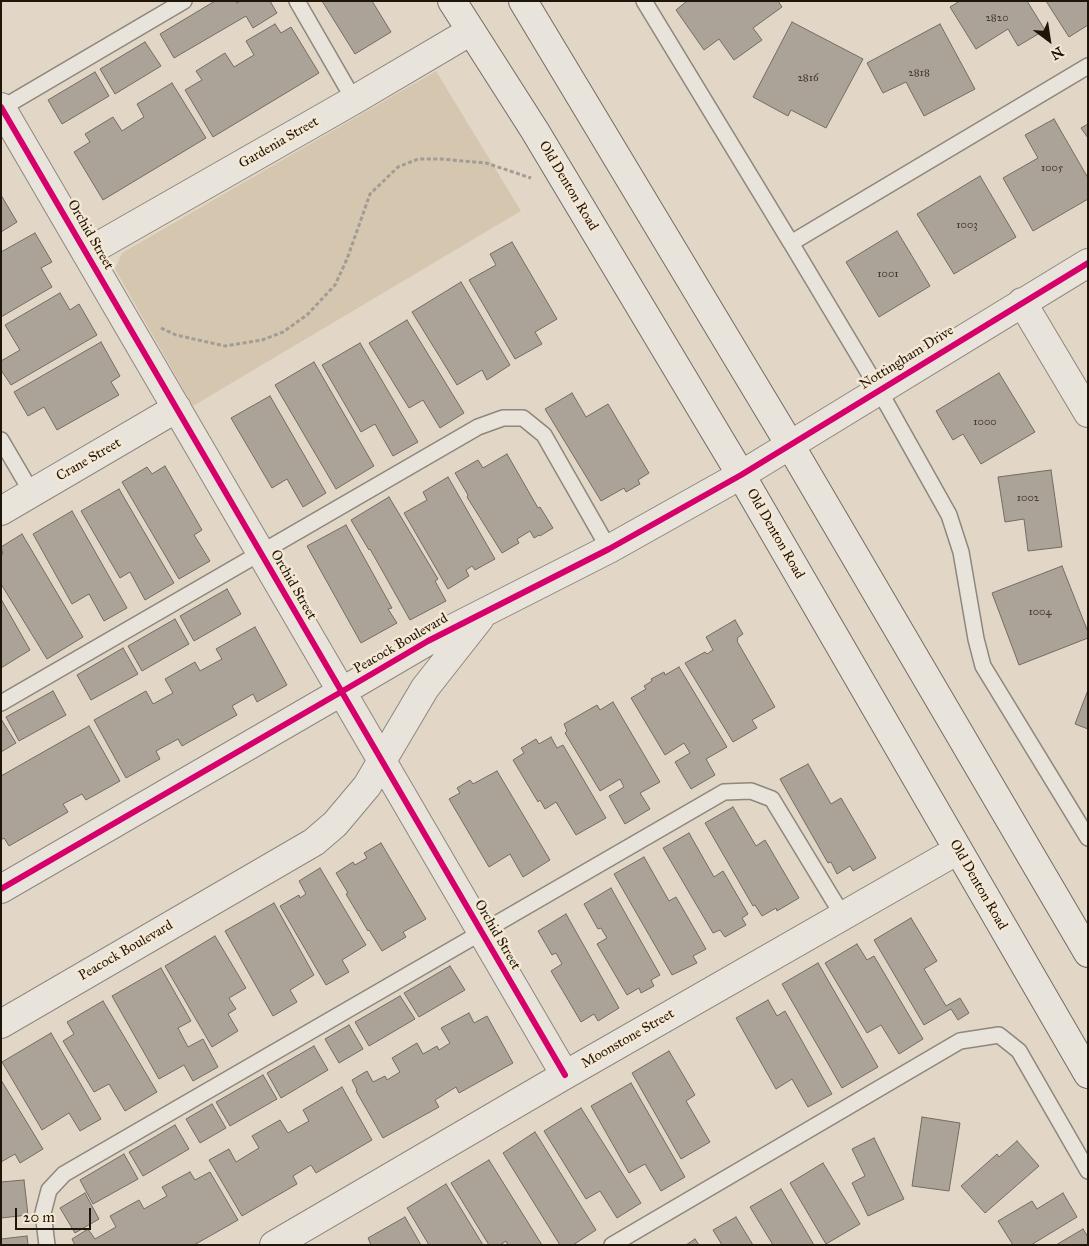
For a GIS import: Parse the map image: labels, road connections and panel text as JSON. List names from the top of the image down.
{
  "streets": {
    "street": [
      "Gardenia Street",
      "Old Denton Road",
      "Orchid Street",
      "Nottingham Drive",
      "Crane Street",
      "Peacock Boulevard",
      "Moonstone Street"
    ]
  },
  "crossings": [
    ["Gardenia Street", "Old Denton Road"],
    ["Gardenia Street", "Orchid Street"],
    ["Old Denton Road", "Nottingham Drive"],
    ["Old Denton Road", "Peacock Boulevard"],
    ["Old Denton Road", "Moonstone Street"],
    ["Orchid Street", "Crane Street"],
    ["Orchid Street", "Peacock Boulevard"],
    ["Orchid Street", "Moonstone Street"],
    ["Nottingham Drive", "Peacock Boulevard"]
  ],
  "house_numbers": [
    "2820",
    "2818",
    "2816",
    "1005",
    "1003",
    "1001",
    "1000",
    "1002",
    "1004"
  ],
  "scale_bar": "20 m",
  "north": "bottom right"
}
